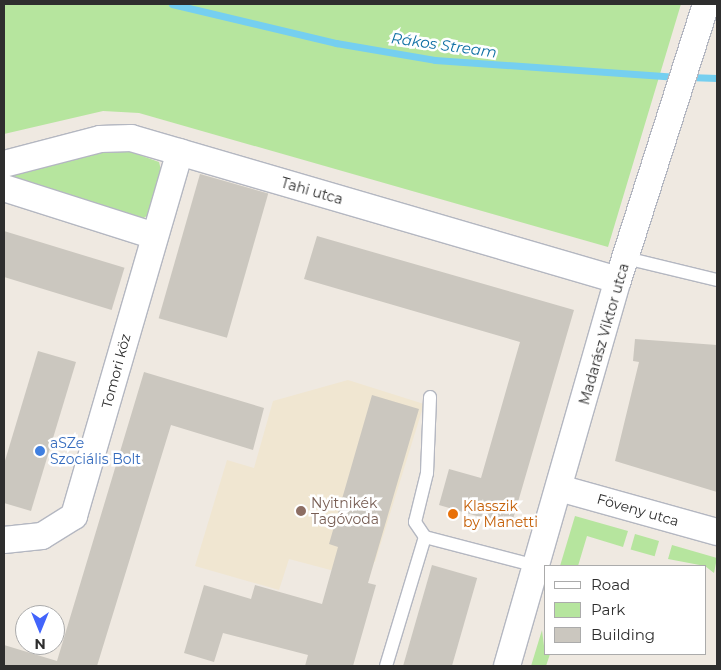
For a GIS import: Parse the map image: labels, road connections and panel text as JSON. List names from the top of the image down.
{
  "streets": {
    "street": [
      "Tahi utca",
      "Madarász Viktor utca",
      "Tomori köz",
      "Föveny utca"
    ]
  },
  "crossings": [
    ["Tahi utca", "Madarász Viktor utca"],
    ["Tahi utca", "Tomori köz"],
    ["Madarász Viktor utca", "Föveny utca"]
  ],
  "water": ["Rákos Stream"],
  "places": ["aSZe Szociális Bolt", "Nyitnikék Tagóvoda", "Klasszik by Manetti"],
  "legend": ["Road", "Park", "Building"],
  "north": "bottom"
}
